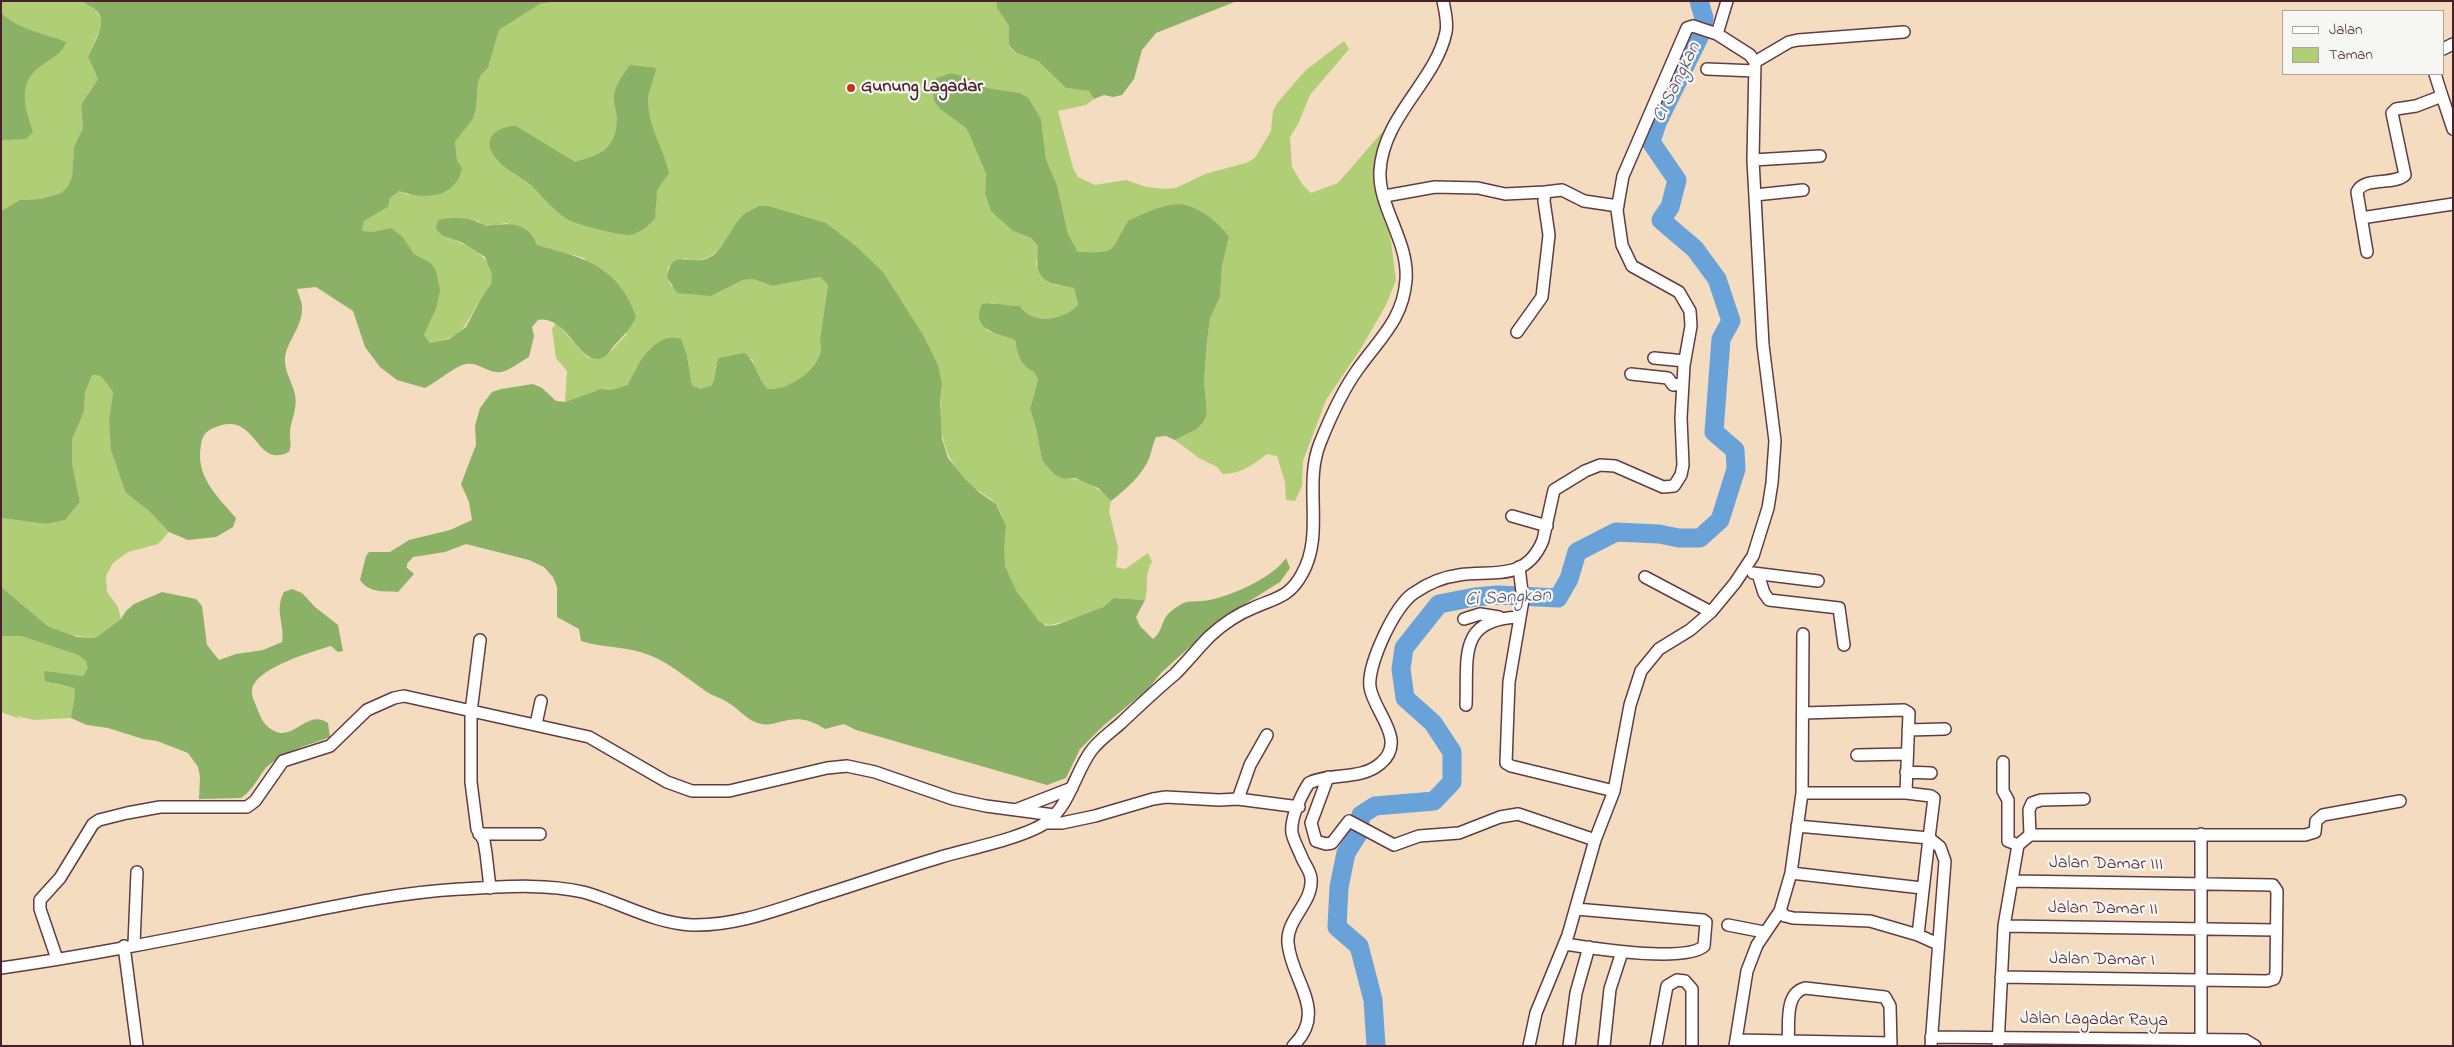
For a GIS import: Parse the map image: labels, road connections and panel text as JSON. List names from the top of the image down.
{
  "streets": {
    "street": [
      "Jalan Damar III",
      "Jalan Damar II",
      "Jalan Damar I",
      "Jalan Lagadar Raya"
    ]
  },
  "crossings": [
    ["Jalan Damar III", "Jalan Damar II"],
    ["Jalan Damar III", "Jalan Damar I"],
    ["Jalan Damar II", "Jalan Damar I"]
  ],
  "water": ["Ci Sangkan"],
  "places": ["Gunung Lagadar"],
  "legend": ["Jalan", "Taman"]
}
